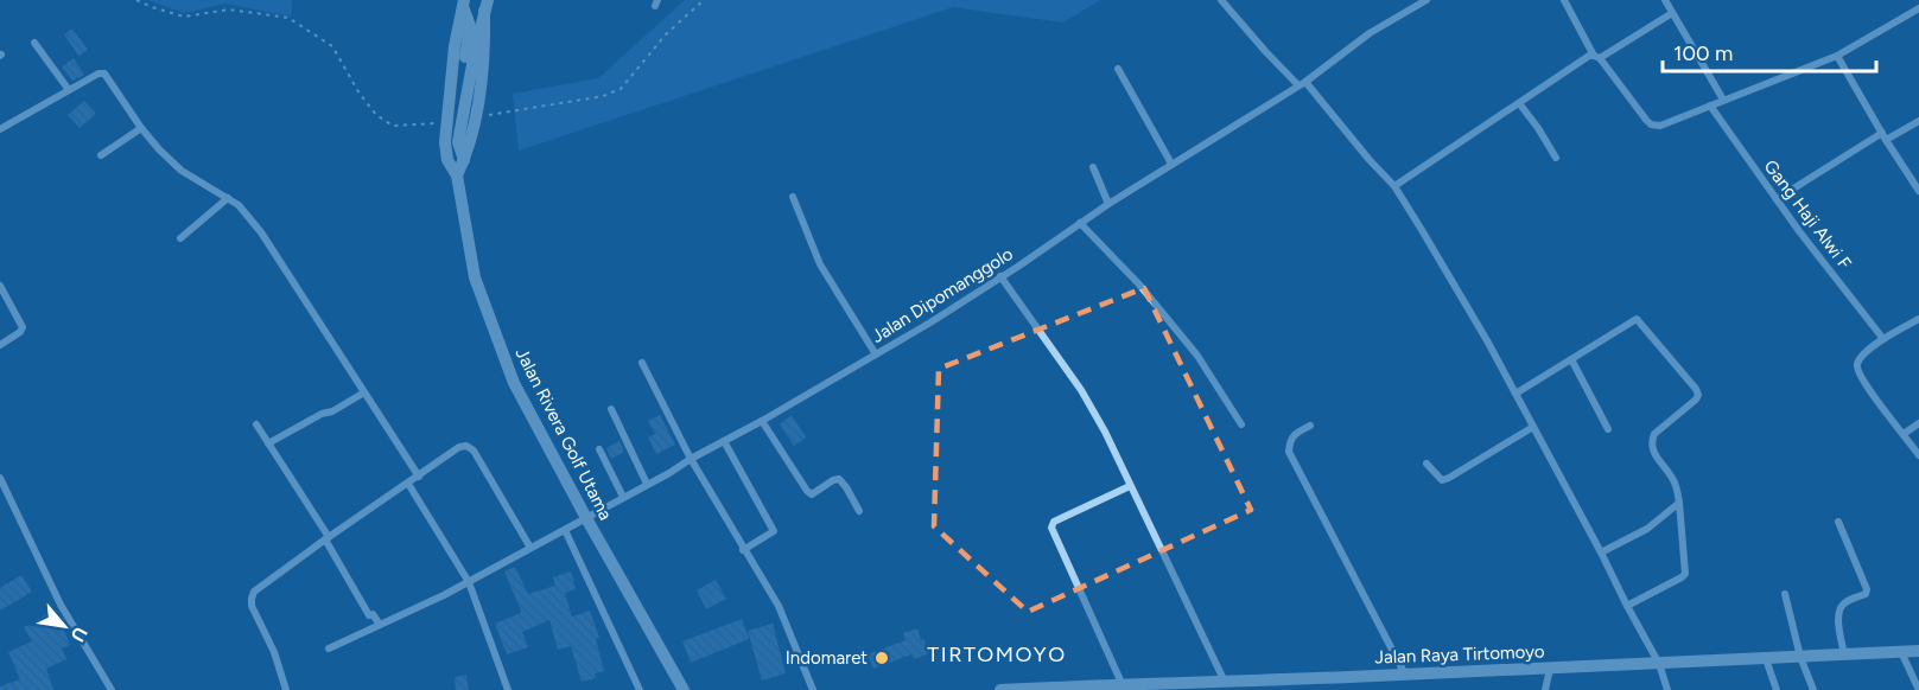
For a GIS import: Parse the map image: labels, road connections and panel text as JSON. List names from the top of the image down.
{
  "streets": {
    "street": [
      "Gang Haji Alwi F",
      "Jalan Dipomanggolo",
      "Jalan Rivera Golf Utama",
      "Jalan Raya Tirtomoyo"
    ]
  },
  "crossings": [
    ["Jalan Dipomanggolo", "Jalan Rivera Golf Utama"]
  ],
  "districts": ["TIRTOMOYO"],
  "places": ["Indomaret"],
  "scale_bar": "100 m",
  "north": "bottom right"
}
